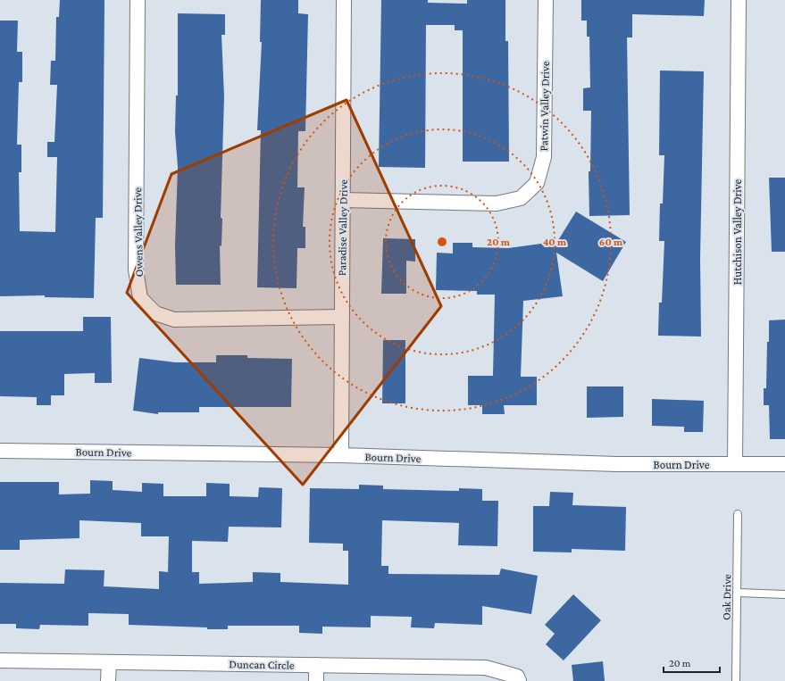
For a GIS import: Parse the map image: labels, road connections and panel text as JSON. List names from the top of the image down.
{
  "streets": {
    "street": [
      "Patwin Valley Drive",
      "Paradise Valley Drive",
      "Owens Valley Drive",
      "Hutchison Valley Drive",
      "Bourn Drive",
      "Duncan Circle"
    ],
    "lane": ["Oak Drive"]
  },
  "crossings": [
    ["Patwin Valley Drive", "Paradise Valley Drive"],
    ["Paradise Valley Drive", "Owens Valley Drive"],
    ["Paradise Valley Drive", "Bourn Drive"],
    ["Hutchison Valley Drive", "Bourn Drive"]
  ],
  "scale_bar": "20 m",
  "rings": ["20 m", "40 m", "60 m"]
}
